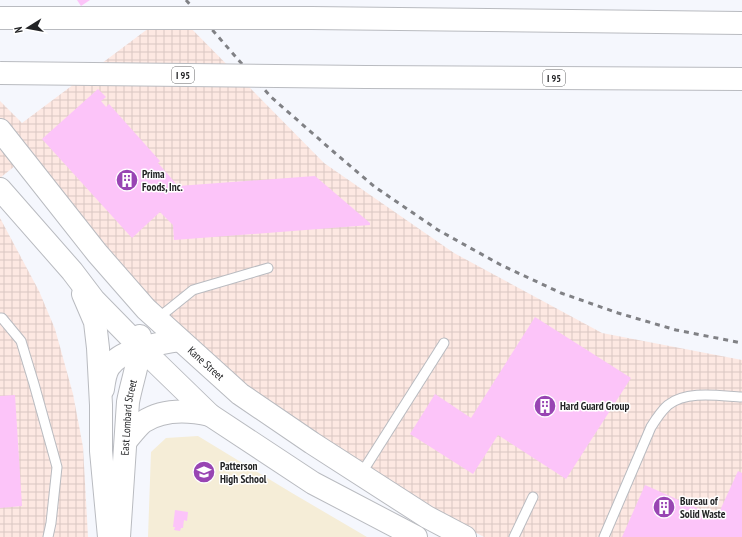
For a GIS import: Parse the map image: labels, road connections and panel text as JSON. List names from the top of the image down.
{
  "streets": {
    "main road": ["I 95", "Kane Street", "East Lombard Street"]
  },
  "crossings": [
    ["Kane Street", "East Lombard Street"]
  ],
  "places": {
    "building": ["Prima Foods, Inc.", "Hard Guard Group", "Bureau of Solid Waste"],
    "school or university": ["Patterson High School"]
  },
  "north": "left"
}
